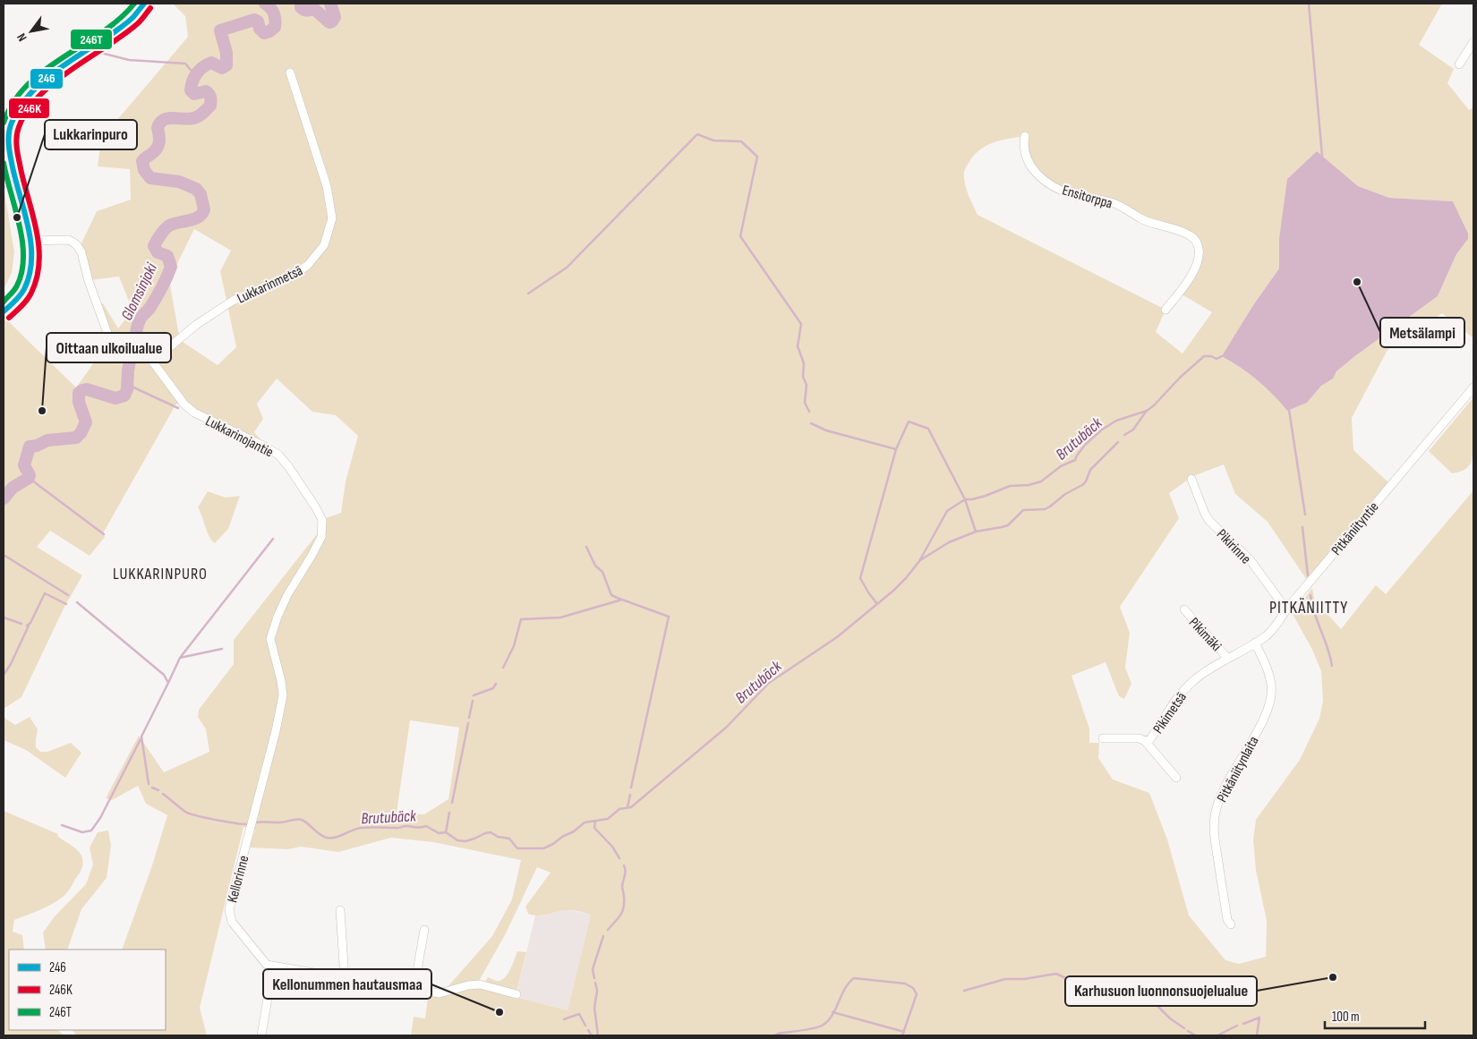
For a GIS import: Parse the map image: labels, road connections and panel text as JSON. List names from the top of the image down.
{
  "streets": {
    "street": [
      "Ensitorppa",
      "Lukkarinmetsä",
      "Lukkarinojantie",
      "Pitkäniityntie",
      "Pikirinne",
      "Pikimäki",
      "Pikimetsä",
      "Pitkäniitynlaita",
      "Kellorinne"
    ]
  },
  "crossings": [
    ["Lukkarinmetsä", "Lukkarinojantie"],
    ["Lukkarinojantie", "Kellorinne"],
    ["Pitkäniityntie", "Pikirinne"],
    ["Pitkäniityntie", "Pikimäki"],
    ["Pitkäniityntie", "Pikimetsä"],
    ["Pitkäniityntie", "Pitkäniitynlaita"],
    ["Pikimäki", "Pikimetsä"]
  ],
  "districts": ["LUKKARINPURO", "PITKÄNIITTY"],
  "water": ["Glomsinjoki", "Brutubäck"],
  "places": [
    "Lukkarinpuro",
    "Metsälampi",
    "Oittaan ulkoilualue",
    "Karhusuon luonnonsuojelualue",
    "Kellonummen hautausmaa"
  ],
  "lines": ["transit line 246", "transit line 246T", "transit line 246K"],
  "legend": ["246", "246K", "246T"],
  "scale_bar": "100 m",
  "north": "bottom left"
}
